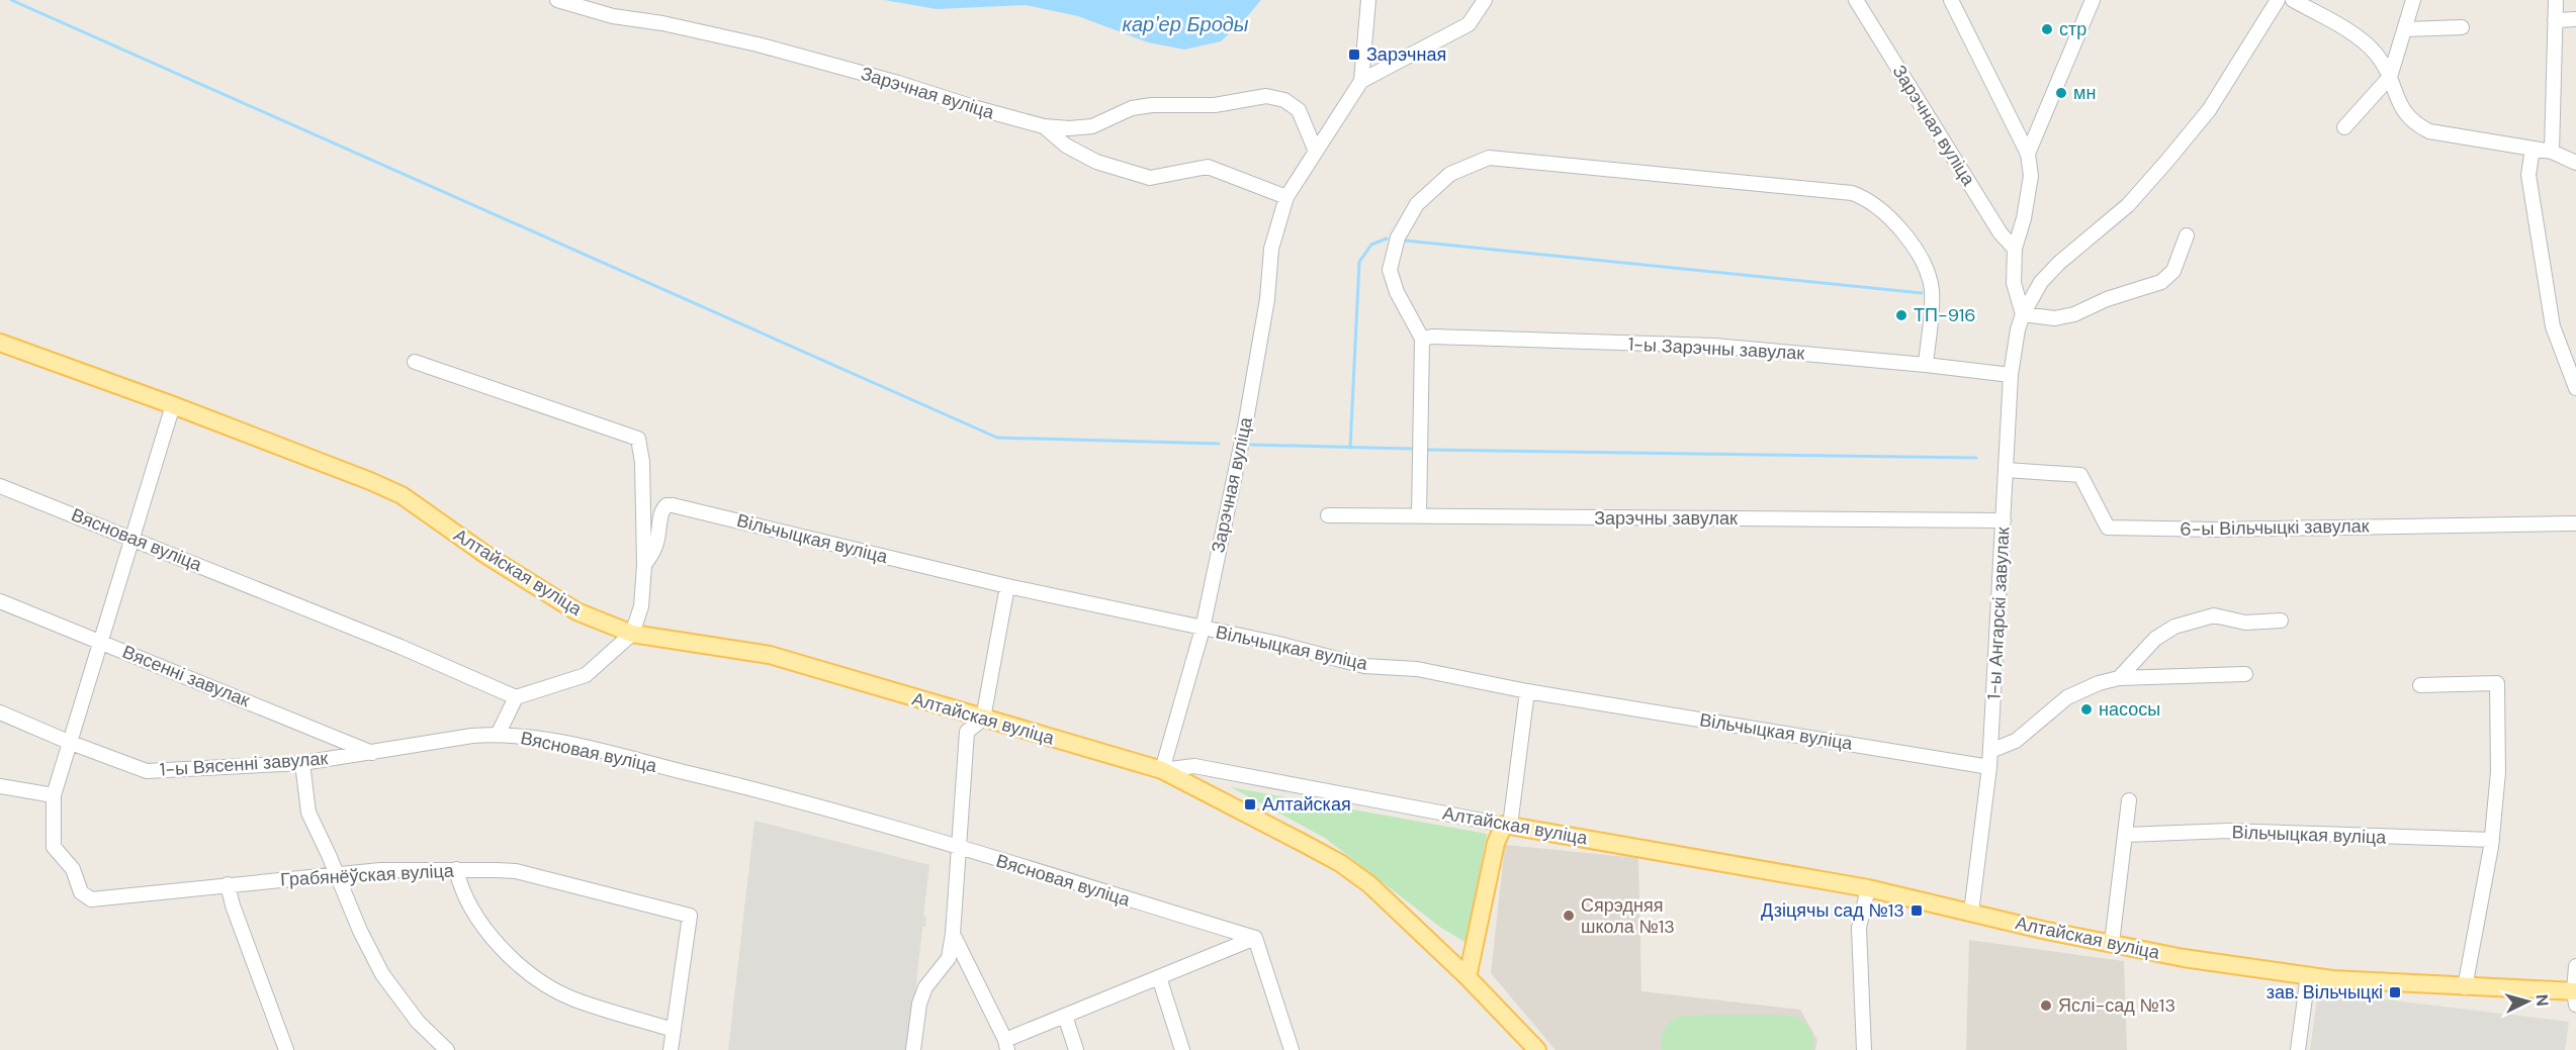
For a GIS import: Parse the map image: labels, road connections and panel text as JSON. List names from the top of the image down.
{
  "streets": {
    "main road": ["Алтайская вуліца"],
    "street": [
      "Зарэчная вуліца",
      "1-ы Зарэчны завулак",
      "Зарэчны завулак",
      "6-ы Вільчыцкі завулак",
      "Вільчыцкая вуліца",
      "Вясновая вуліца",
      "1-ы Ангарскі завулак",
      "Вясенні завулак",
      "1-ы Вясенні завулак",
      "Грабянёўская вуліца"
    ]
  },
  "crossings": [
    ["Зарэчная вуліца", "Вільчыцкая вуліца"],
    ["Зарэчная вуліца", "Алтайская вуліца"],
    ["1-ы Зарэчны завулак", "1-ы Ангарскі завулак"],
    ["Зарэчны завулак", "1-ы Ангарскі завулак"],
    ["6-ы Вільчыцкі завулак", "1-ы Ангарскі завулак"],
    ["Вільчыцкая вуліца", "1-ы Ангарскі завулак"],
    ["Вясновая вуліца", "1-ы Вясенні завулак"],
    ["Алтайская вуліца", "1-ы Ангарскі завулак"],
    ["Вясенні завулак", "1-ы Вясенні завулак"]
  ],
  "water": ["карʼер Броды"],
  "places": {
    "other": [
      "стр",
      "мн",
      "ТП-916",
      "насосы",
      "Сярэдняя школа №13",
      "Яслі-сад №13"
    ],
    "transit": [
      "Зарэчная",
      "Алтайская",
      "Дзіцячы сад №13",
      "зав. Вільчыцкі"
    ]
  },
  "north": "right"
}
